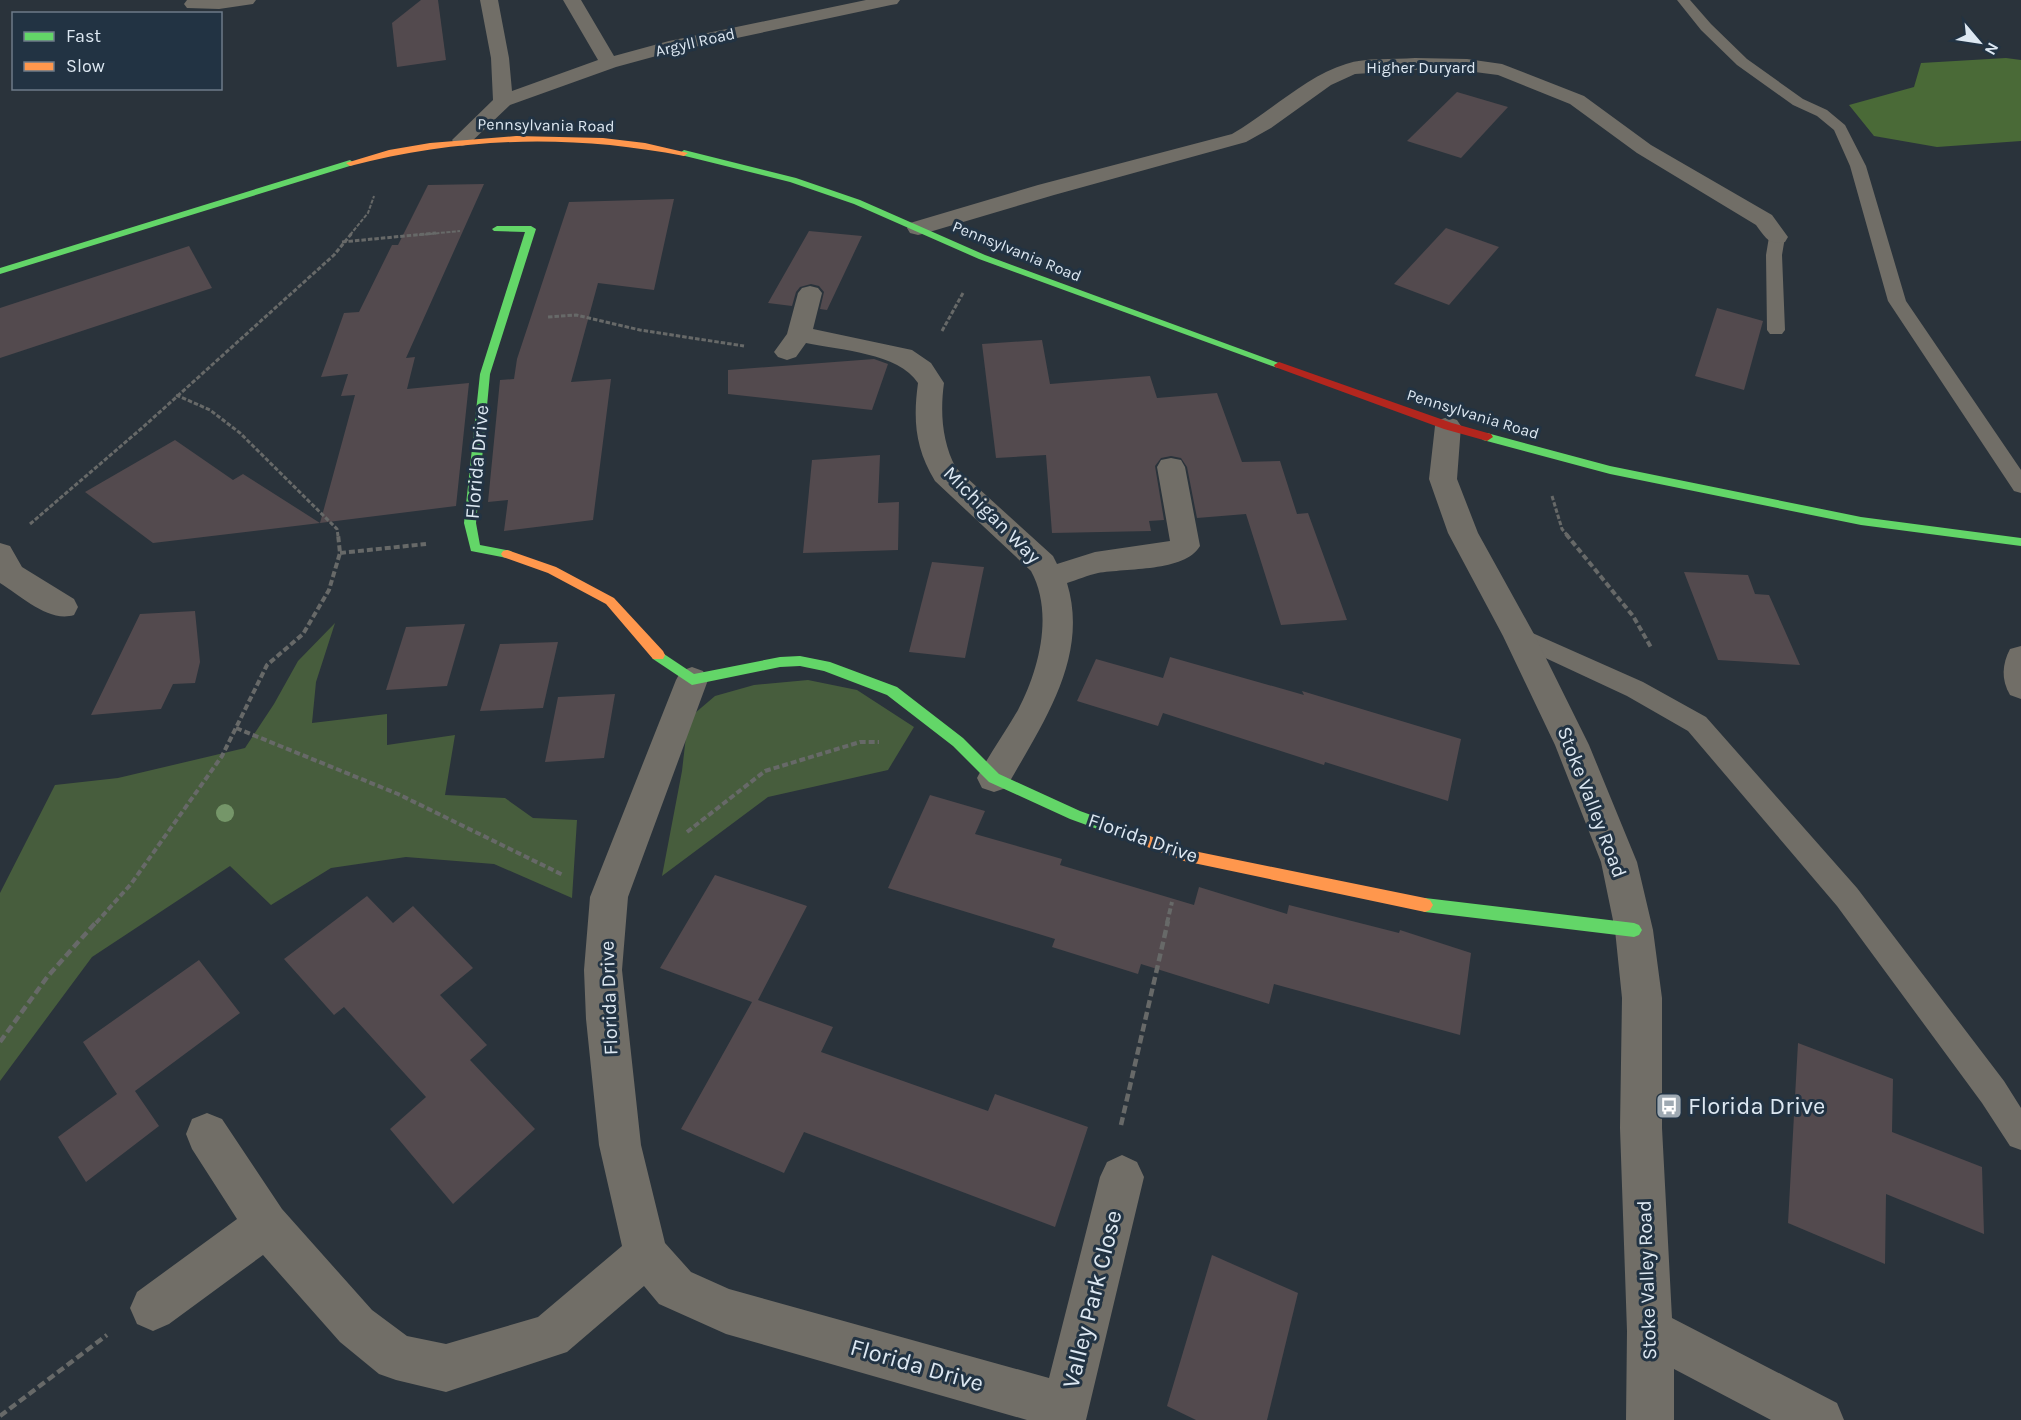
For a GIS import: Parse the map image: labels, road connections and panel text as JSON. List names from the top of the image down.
{
  "streets": {
    "street": [
      "Argyll Road",
      "Higher Duryard",
      "Pennsylvania Road",
      "Florida Drive",
      "Michigan Way",
      "Stoke Valley Road",
      "Valley Park Close"
    ]
  },
  "crossings": [
    ["Higher Duryard", "Pennsylvania Road"],
    ["Pennsylvania Road", "Stoke Valley Road"],
    ["Florida Drive", "Michigan Way"],
    ["Florida Drive", "Stoke Valley Road"],
    ["Florida Drive", "Valley Park Close"]
  ],
  "places": {
    "bus stop": ["Florida Drive"]
  },
  "legend": ["Fast", "Slow"],
  "north": "bottom right"
}
